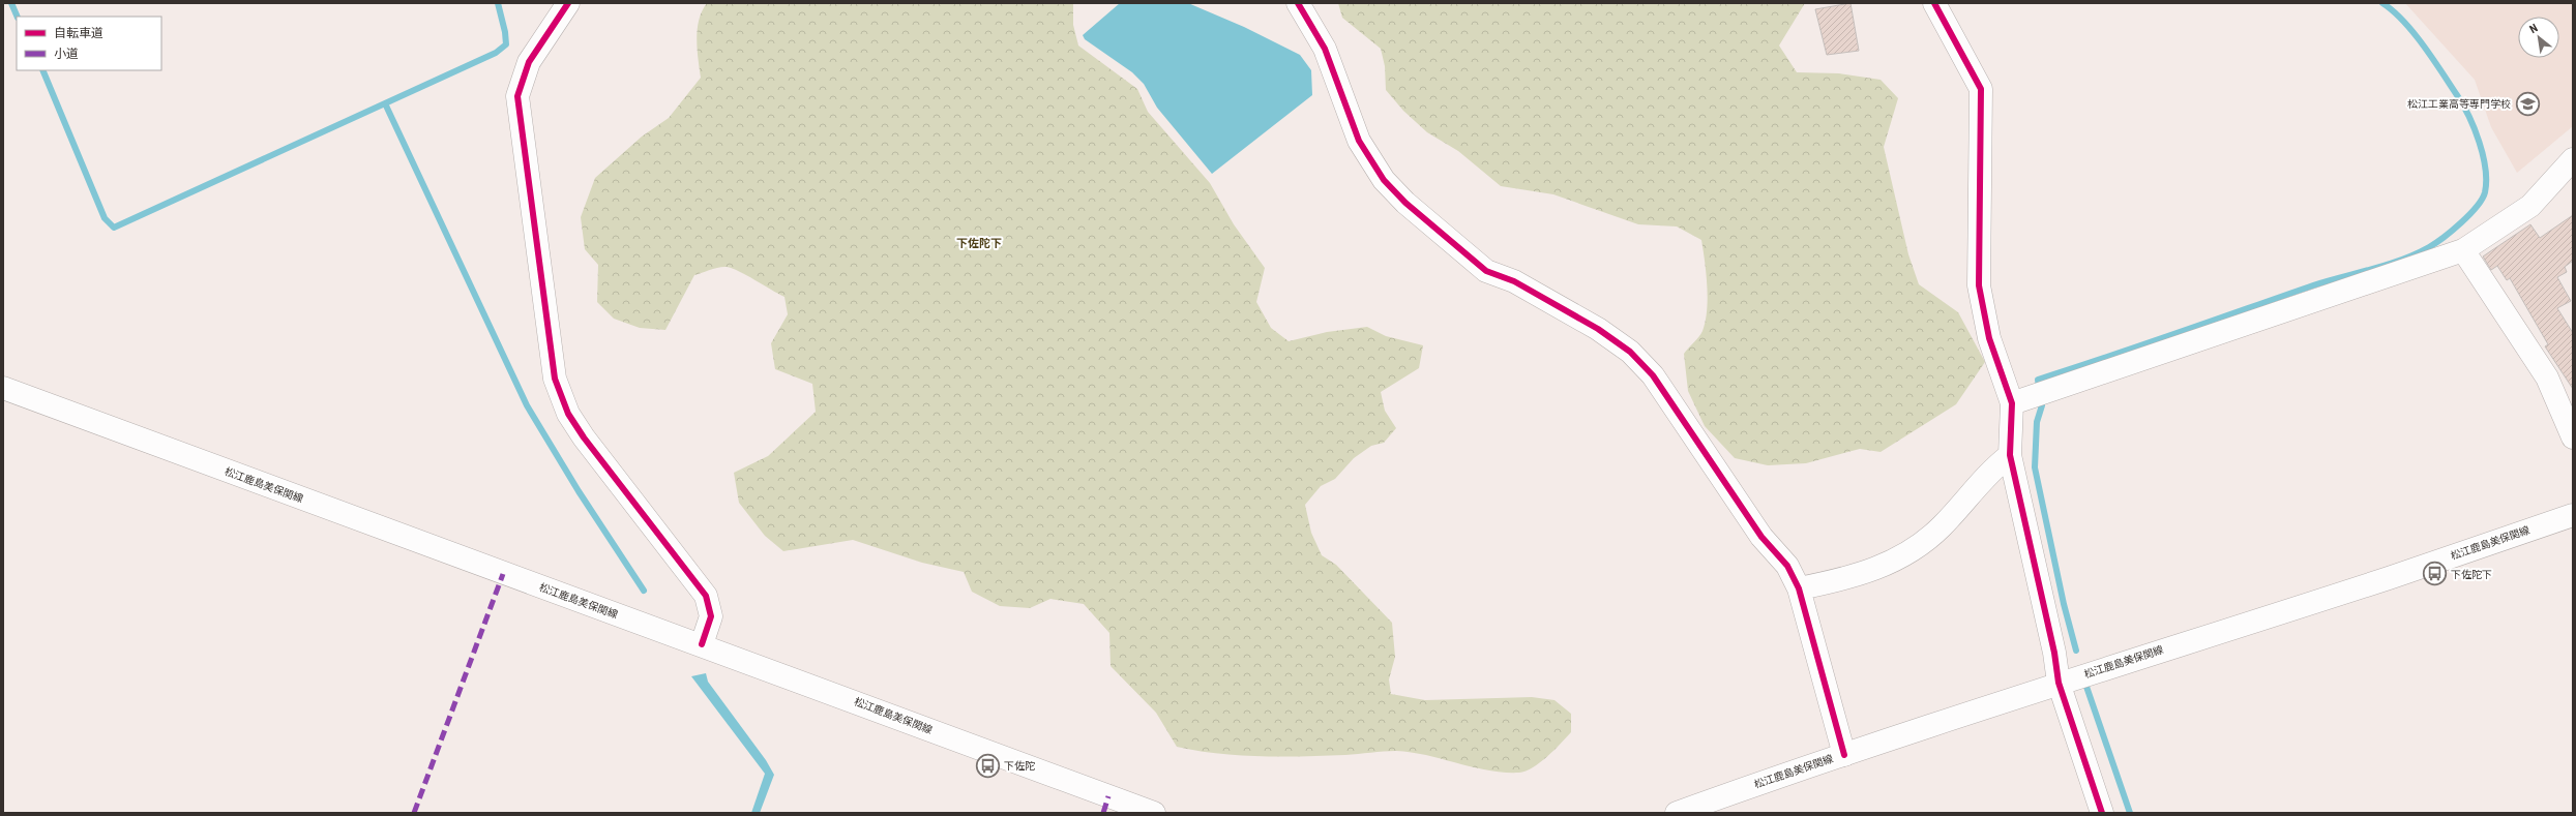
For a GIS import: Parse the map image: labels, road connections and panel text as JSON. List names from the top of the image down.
{
  "streets": {
    "street": ["松江鹿島美保関線"]
  },
  "districts": ["下佐陀下"],
  "places": {
    "school or university": ["松江工業高等専門学校"],
    "bus stop": ["下佐陀下", "下佐陀"]
  },
  "legend": ["自転車道", "小道"],
  "north": "top left"
}
